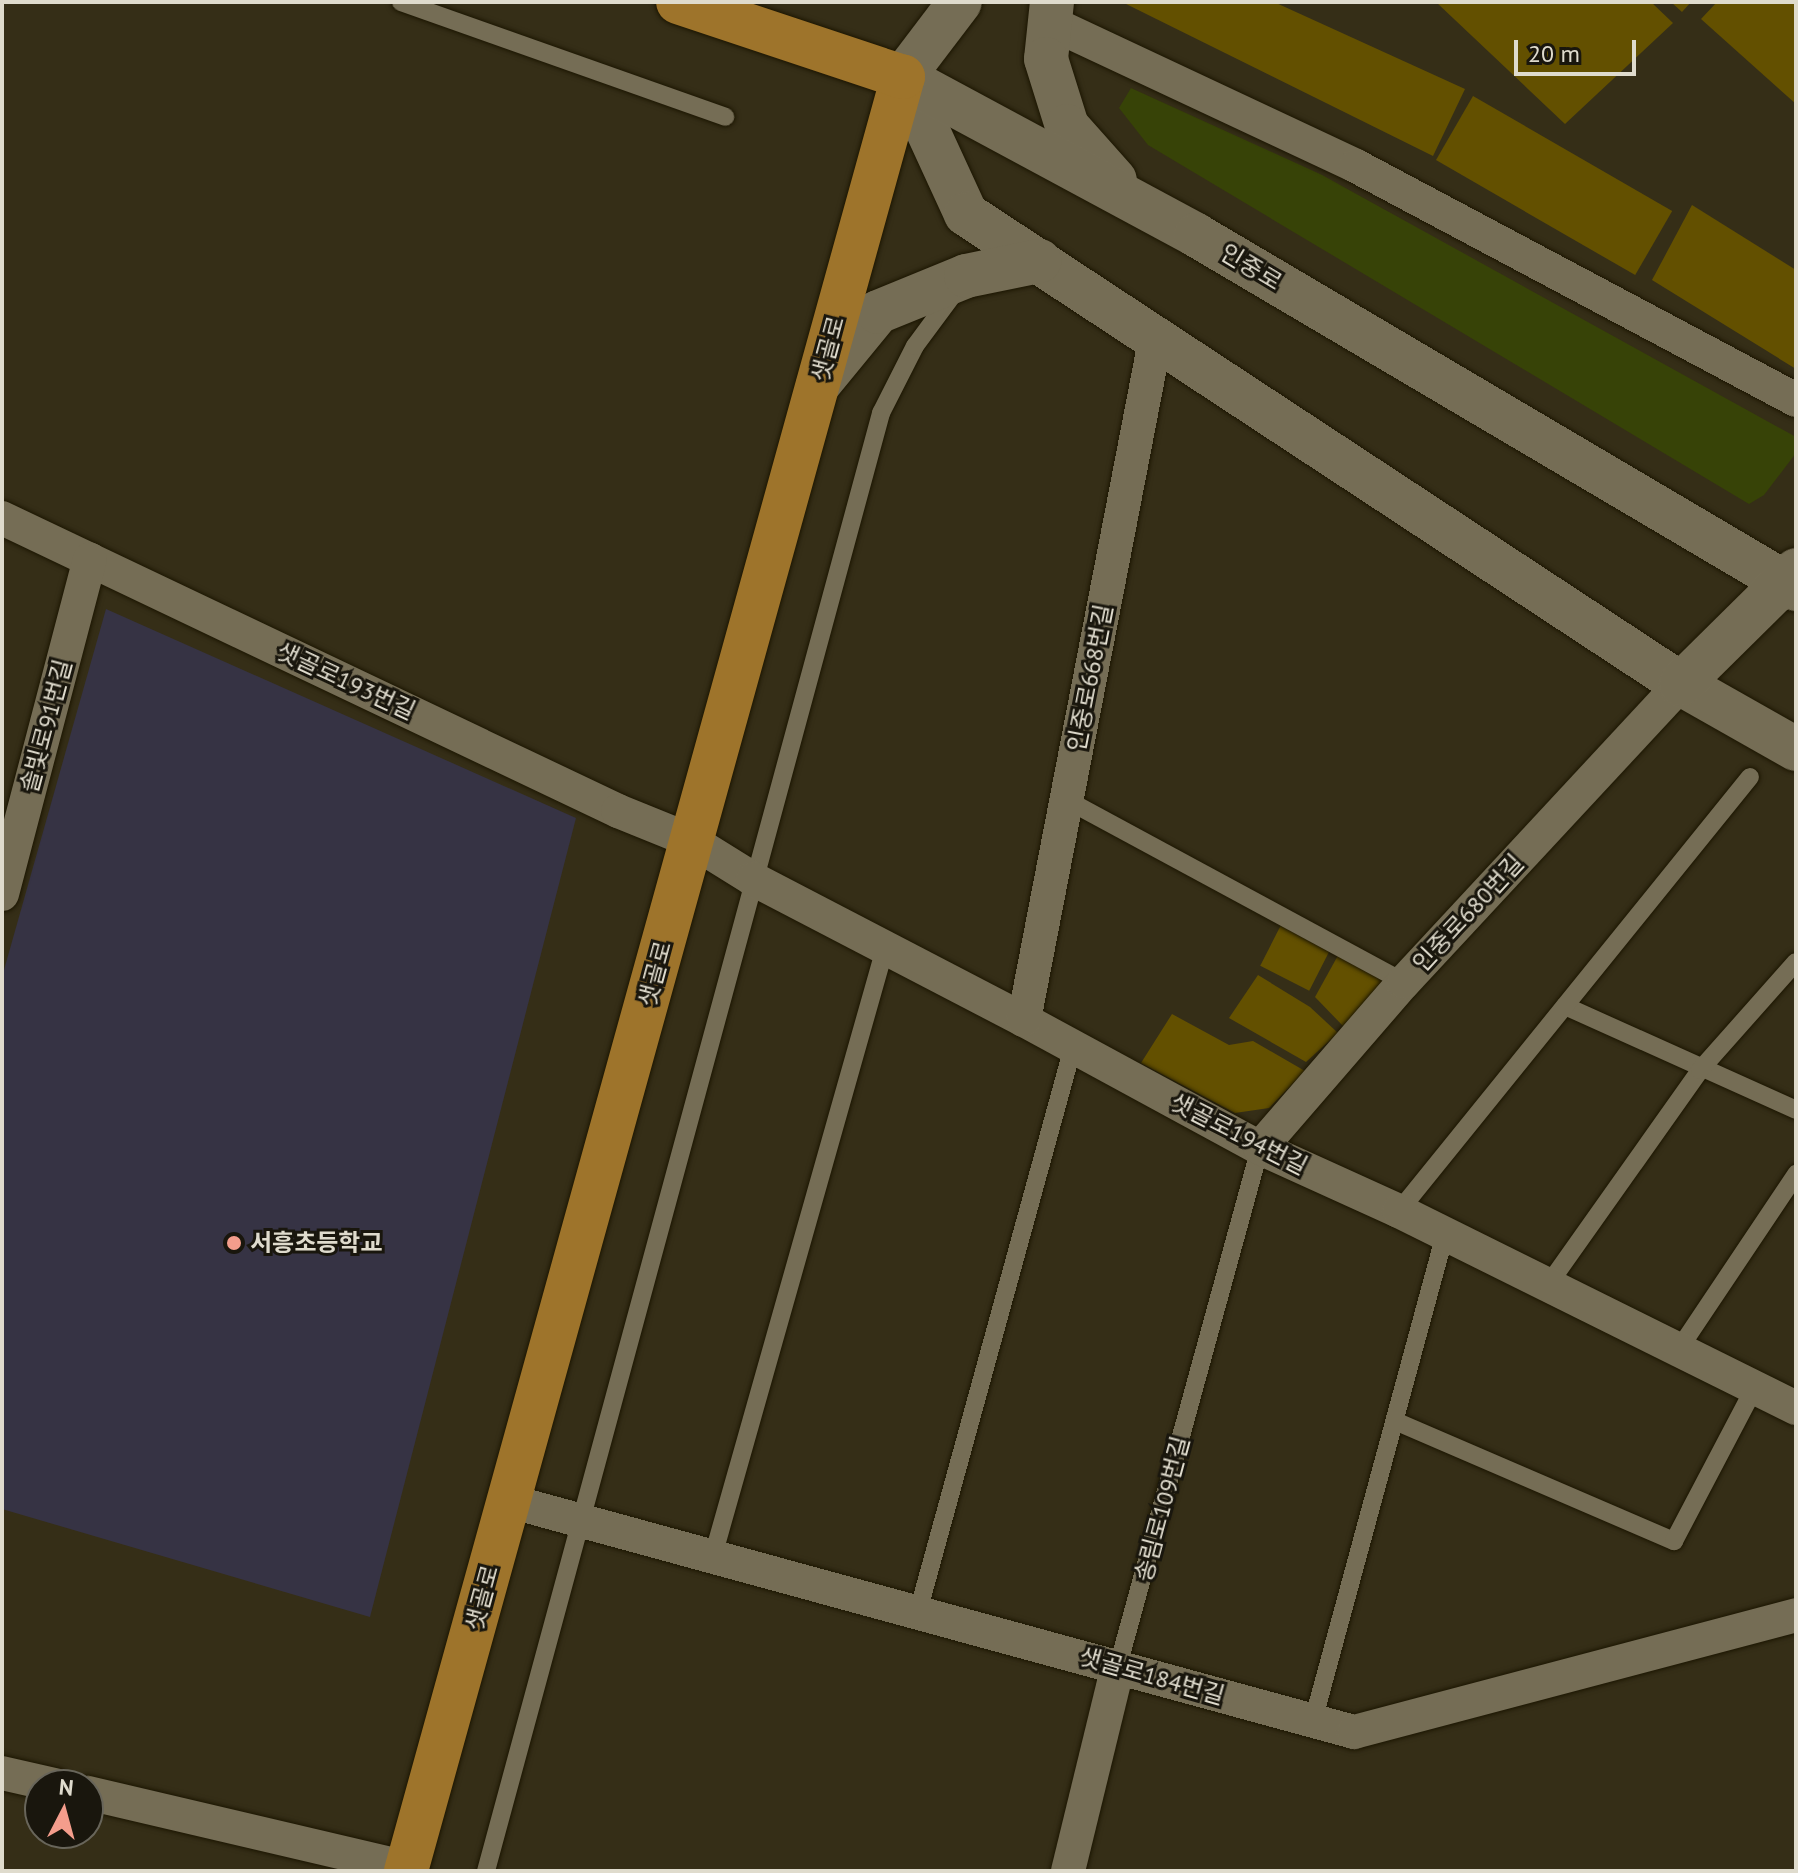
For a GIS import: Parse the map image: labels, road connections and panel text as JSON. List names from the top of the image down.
{
  "streets": {
    "main road": ["인중로", "샛골로"],
    "street": [
      "인중로668번길",
      "샛골로193번길",
      "솔빛로91번길",
      "인중로680번길",
      "샛골로194번길",
      "송림로109번길",
      "샛골로184번길"
    ]
  },
  "crossings": [
    ["인중로", "샛골로"],
    ["샛골로", "샛골로193번길"],
    ["샛골로", "샛골로194번길"],
    ["샛골로", "샛골로184번길"],
    ["인중로668번길", "샛골로194번길"],
    ["샛골로193번길", "솔빛로91번길"],
    ["샛골로193번길", "샛골로194번길"],
    ["인중로680번길", "샛골로194번길"],
    ["인중로680번길", "송림로109번길"],
    ["샛골로194번길", "송림로109번길"],
    ["송림로109번길", "샛골로184번길"]
  ],
  "places": ["서흥초등학교"],
  "scale_bar": "20 m",
  "north": "top"
}
